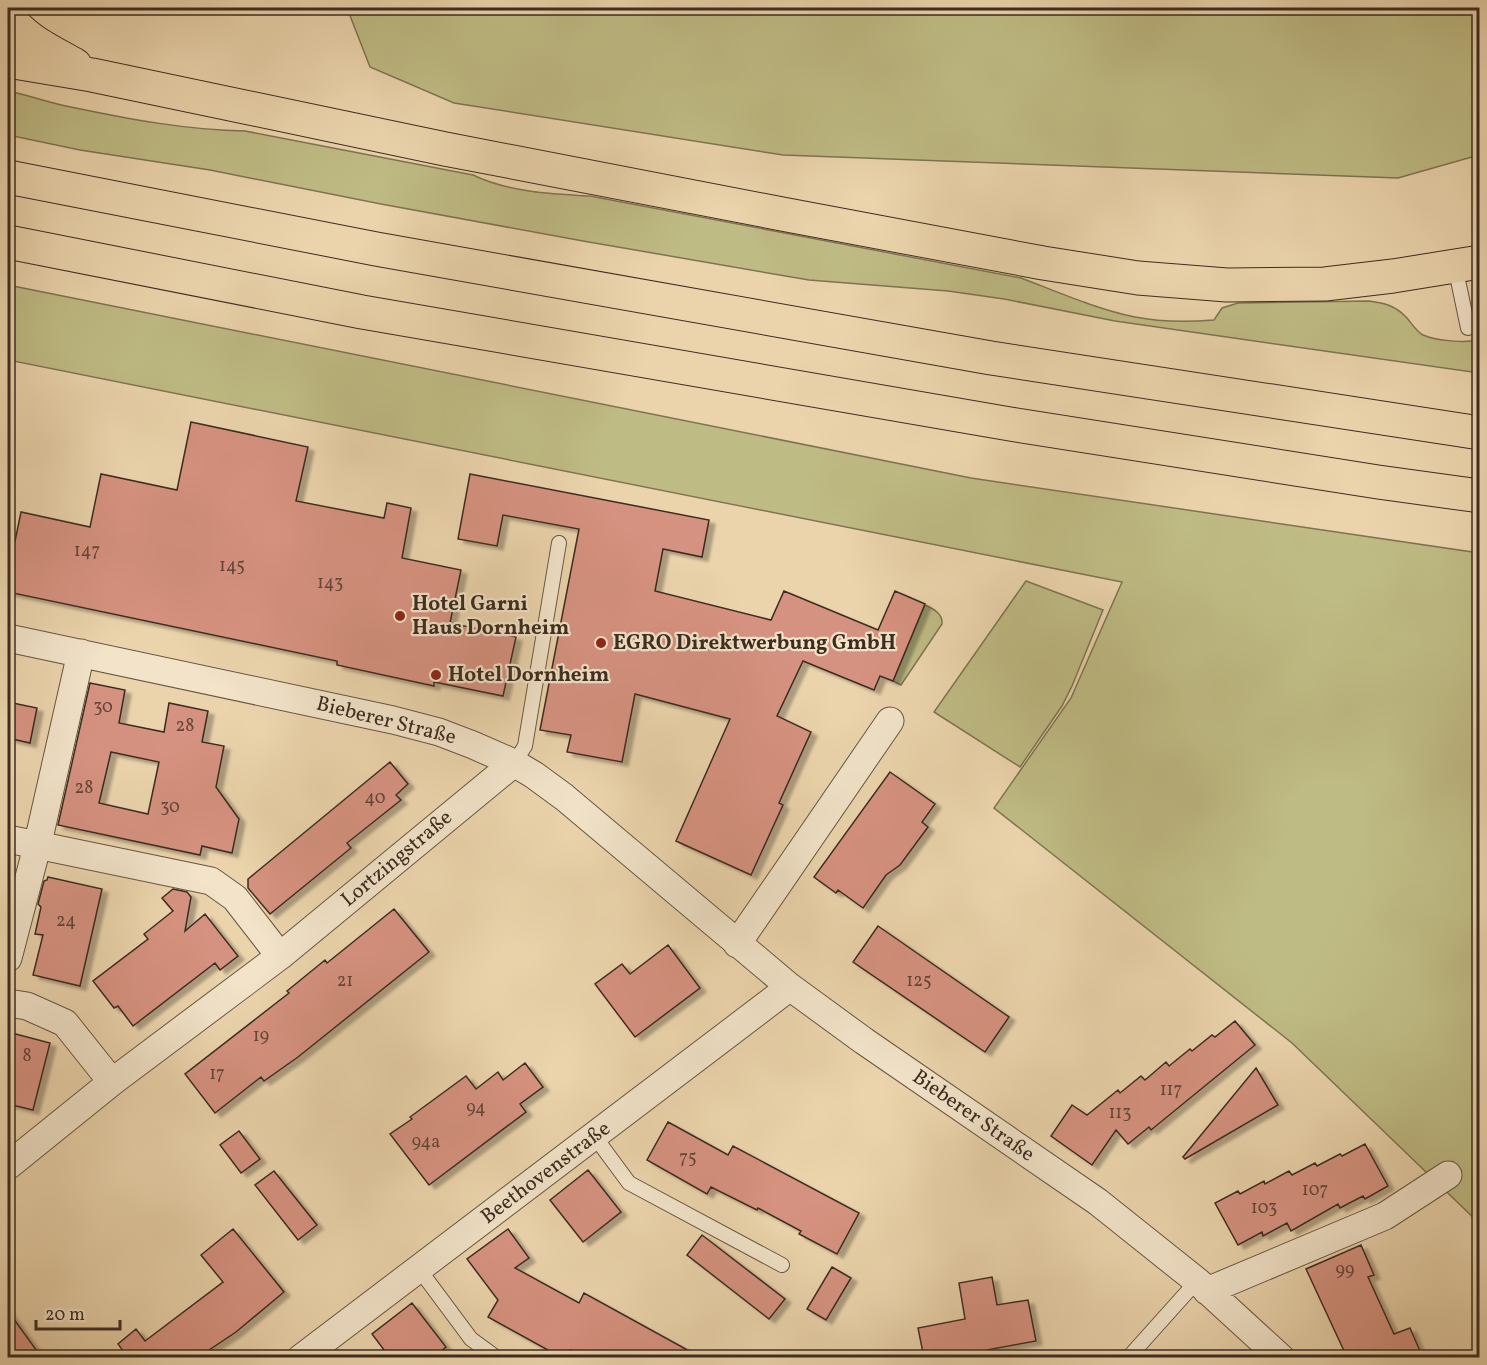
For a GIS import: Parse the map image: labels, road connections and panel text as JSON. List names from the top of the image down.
{
  "streets": {
    "street": ["Bieberer Straße", "Lortzingstraße", "Beethovenstraße"]
  },
  "crossings": [
    ["Bieberer Straße", "Lortzingstraße"],
    ["Bieberer Straße", "Beethovenstraße"]
  ],
  "places": ["Hotel Garni Haus Dornheim", "EGRO Direktwerbung GmbH", "Hotel Dornheim"],
  "house_numbers": [
    "147",
    "145",
    "143",
    "30",
    "28",
    "28",
    "40",
    "30",
    "24",
    "21",
    "125",
    "19",
    "8",
    "17",
    "117",
    "94",
    "113",
    "94a",
    "75",
    "107",
    "103",
    "99"
  ],
  "scale_bar": "20 m"
}
